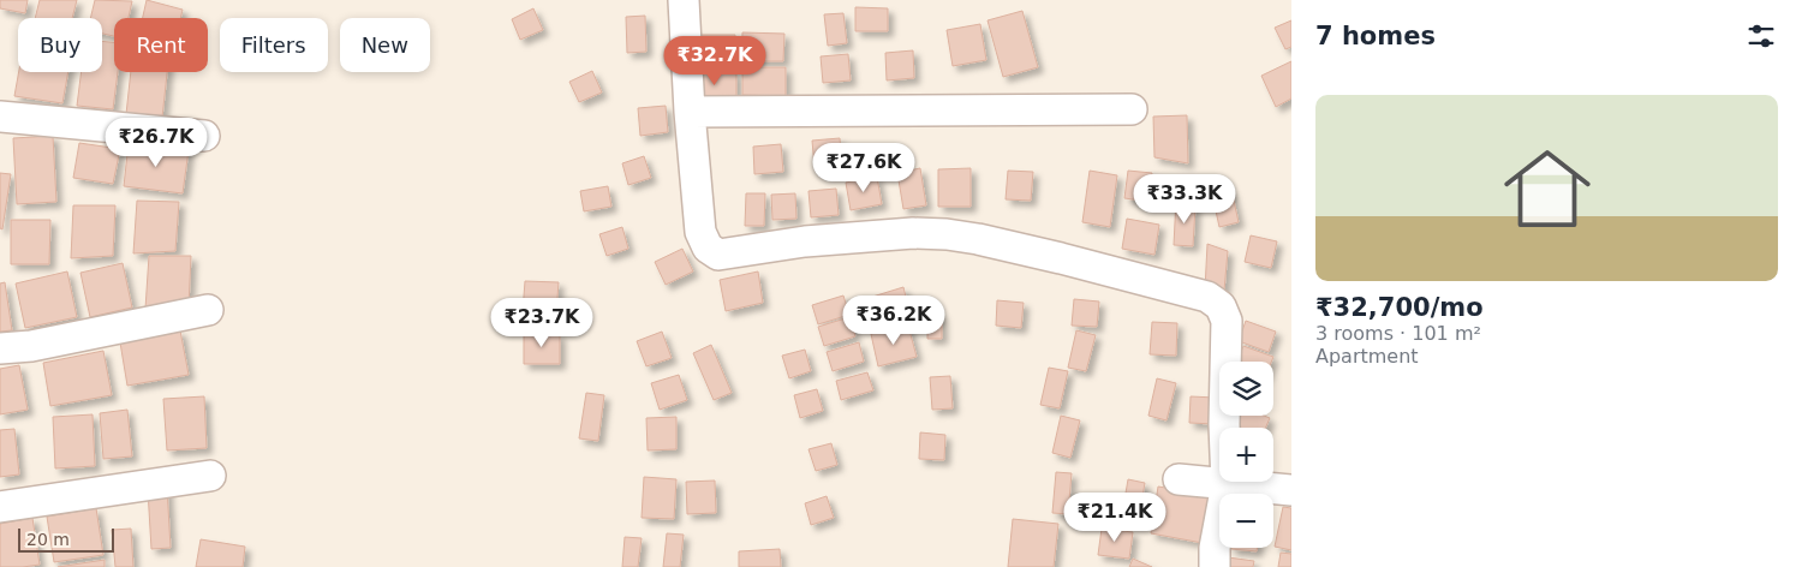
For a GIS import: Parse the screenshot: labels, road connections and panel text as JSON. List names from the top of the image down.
{
  "scale_bar": "20 m",
  "page": {
    "heading": "7 homes",
    "chip": [
      "Buy",
      "Rent",
      "Filters",
      "New"
    ],
    "price": [
      "₹32.7K",
      "₹26.7K",
      "₹27.6K",
      "₹33.3K",
      "₹36.2K",
      "₹23.7K",
      "₹21.4K"
    ],
    "list": [
      {
        "name": "₹32,700/mo",
        "note": "3 rooms · 101 m² · Apartment"
      }
    ],
    "map_buttons": ["+", "−"],
    "scale": "20 m"
  }
}
